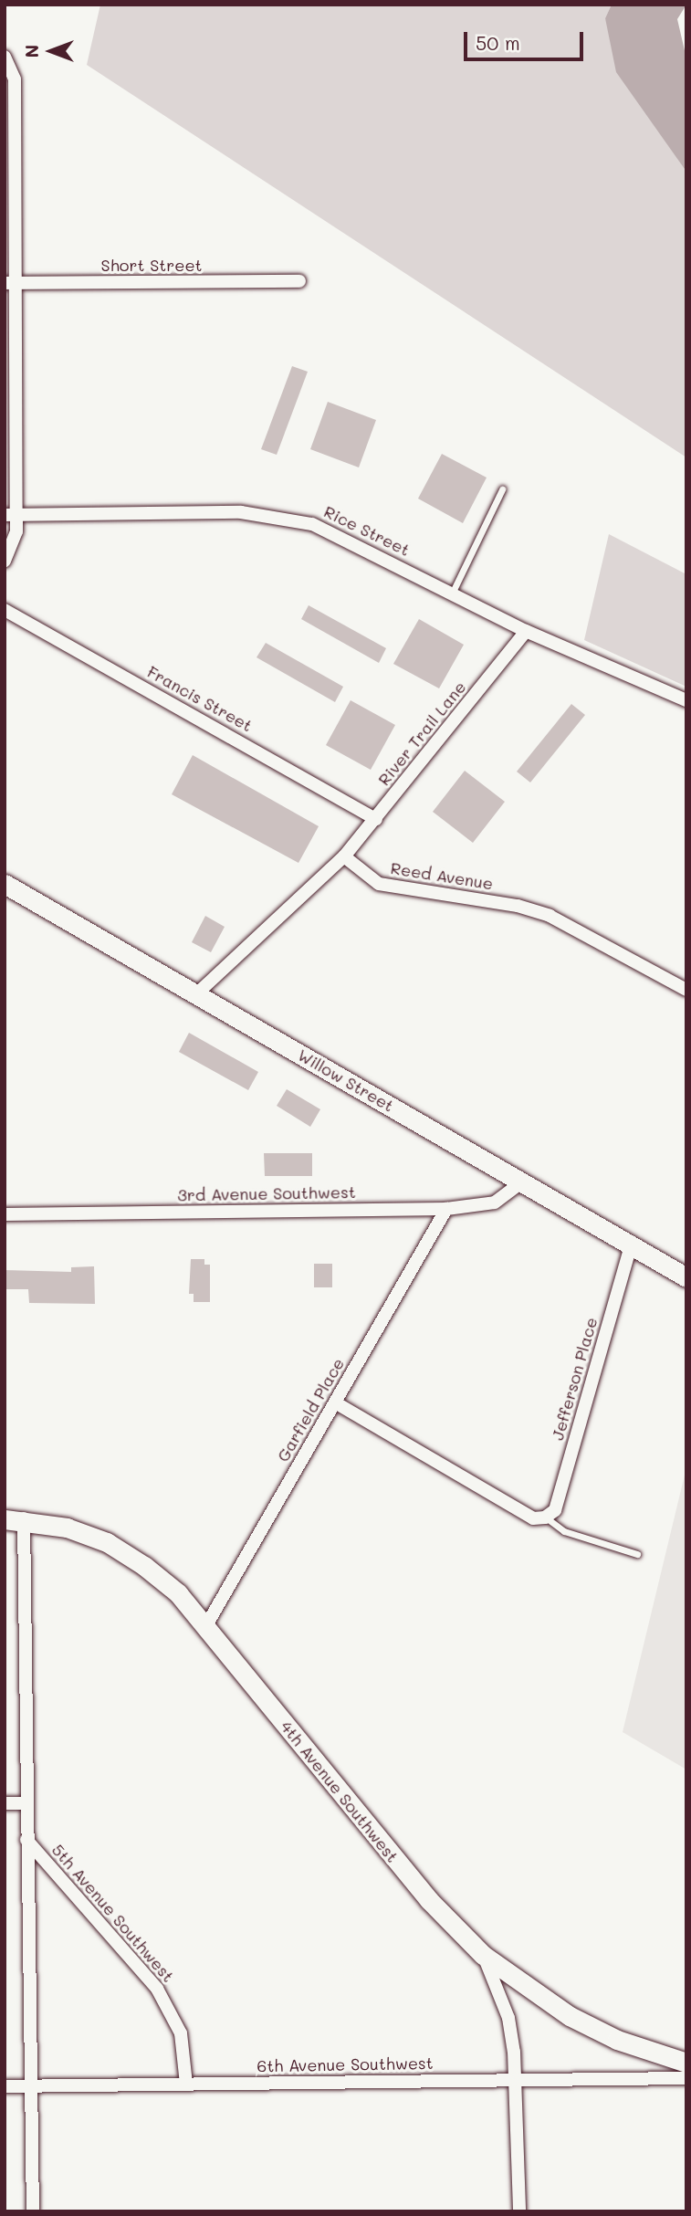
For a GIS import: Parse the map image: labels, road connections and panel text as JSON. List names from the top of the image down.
{
  "streets": {
    "street": [
      "Short Street",
      "Rice Street",
      "Francis Street",
      "River Trail Lane",
      "Reed Avenue",
      "Willow Street",
      "3rd Avenue Southwest",
      "Jefferson Place",
      "Garfield Place",
      "4th Avenue Southwest",
      "5th Avenue Southwest",
      "6th Avenue Southwest"
    ]
  },
  "crossings": [
    ["Rice Street", "River Trail Lane"],
    ["Francis Street", "River Trail Lane"],
    ["River Trail Lane", "Reed Avenue"],
    ["Willow Street", "3rd Avenue Southwest"],
    ["Willow Street", "Jefferson Place"],
    ["3rd Avenue Southwest", "Garfield Place"],
    ["Garfield Place", "4th Avenue Southwest"],
    ["5th Avenue Southwest", "6th Avenue Southwest"]
  ],
  "scale_bar": "50 m",
  "north": "left"
}
